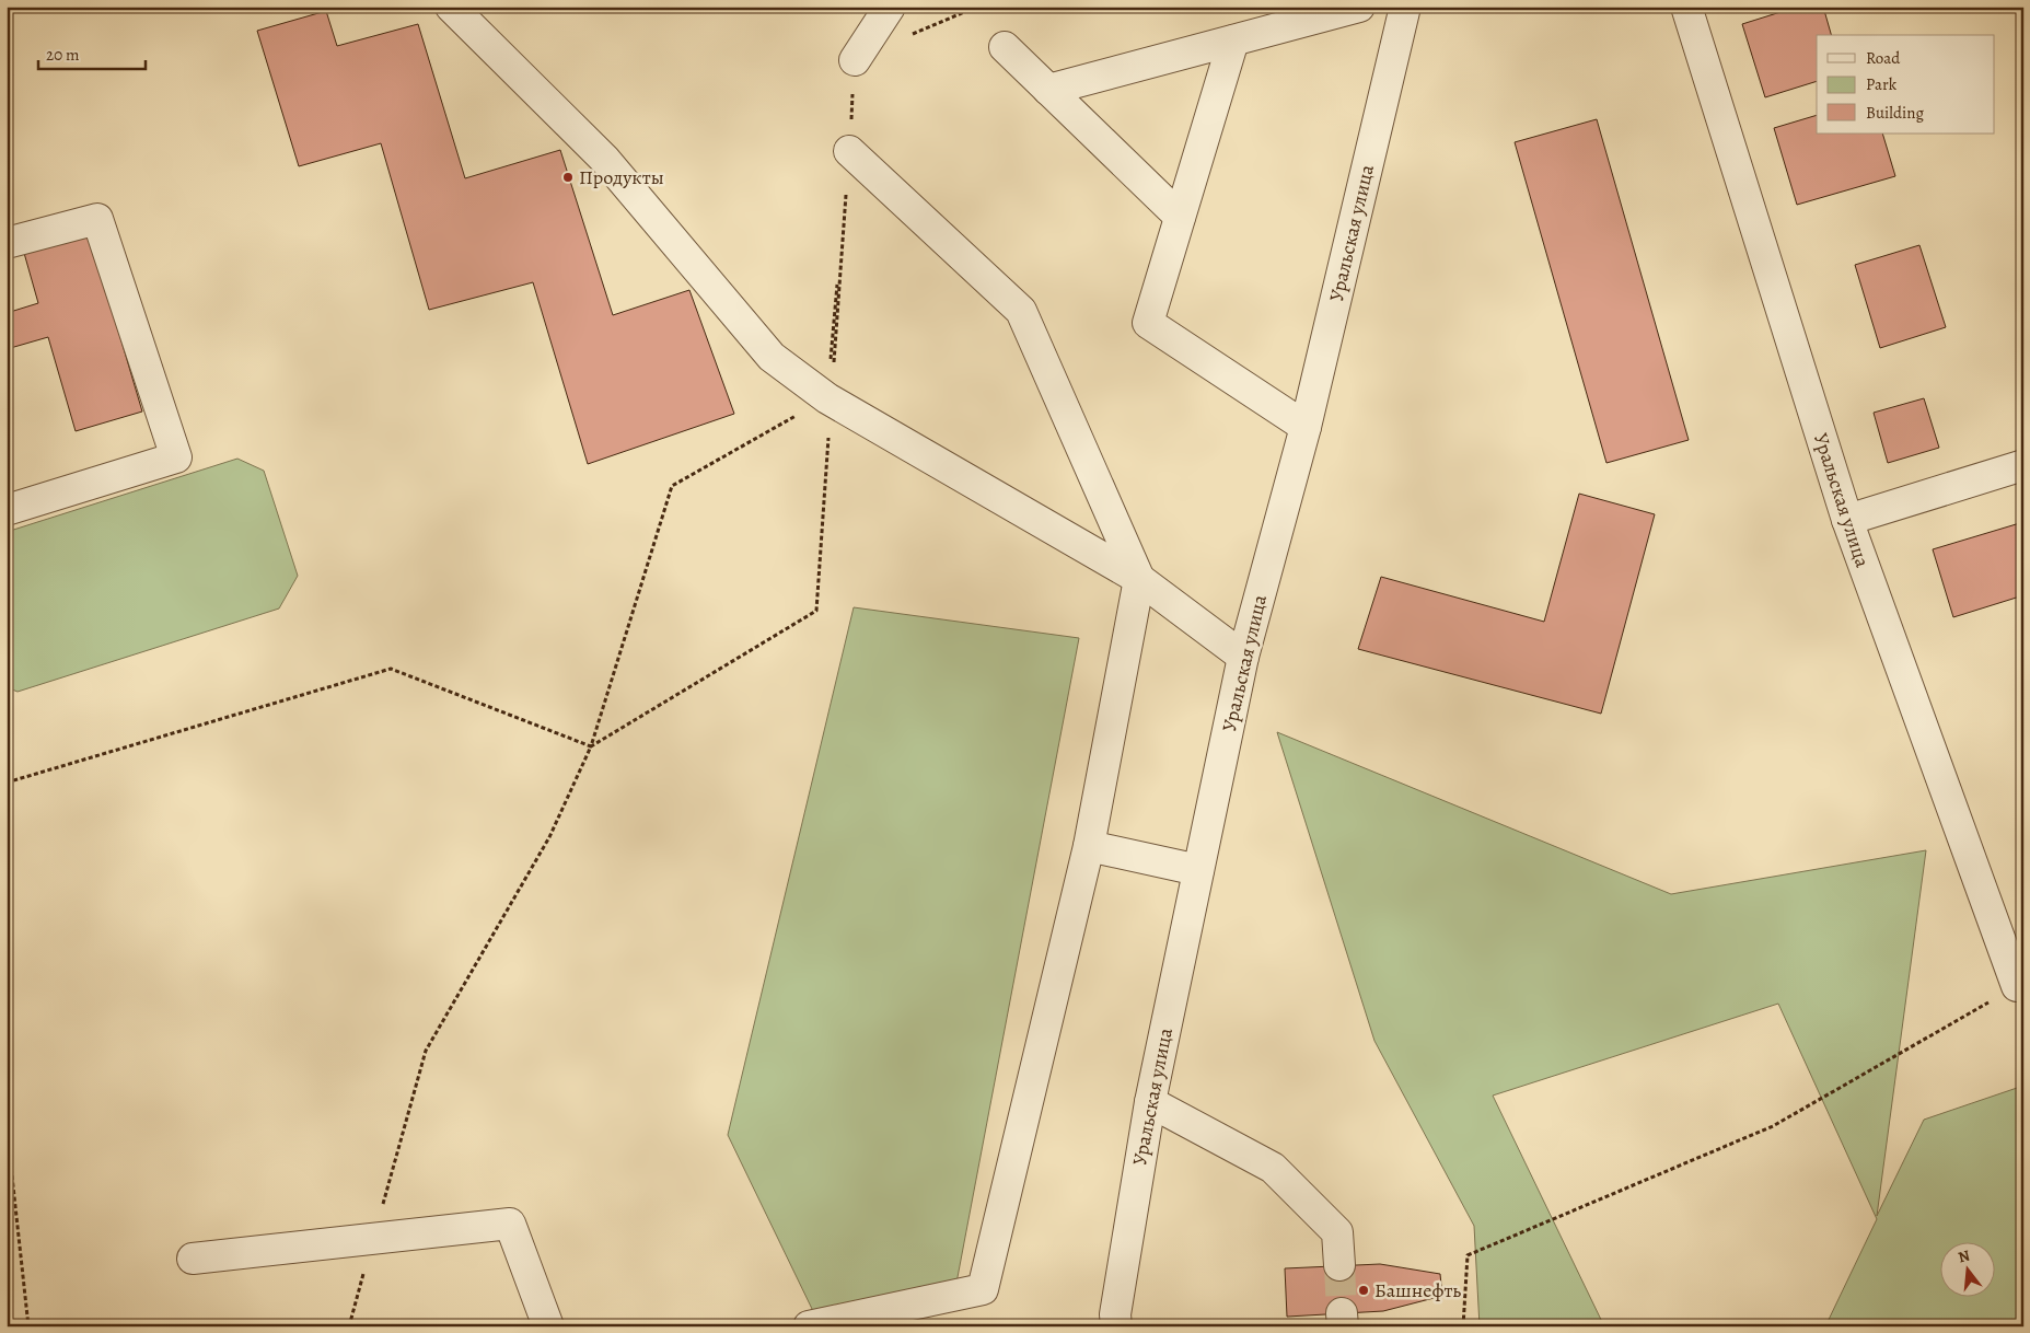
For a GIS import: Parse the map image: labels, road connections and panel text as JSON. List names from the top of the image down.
{
  "streets": {
    "street": ["Уральская улица"]
  },
  "places": ["Продукты", "Башнефть"],
  "legend": ["Road", "Park", "Building"],
  "scale_bar": "20 m",
  "north": "top"
}
